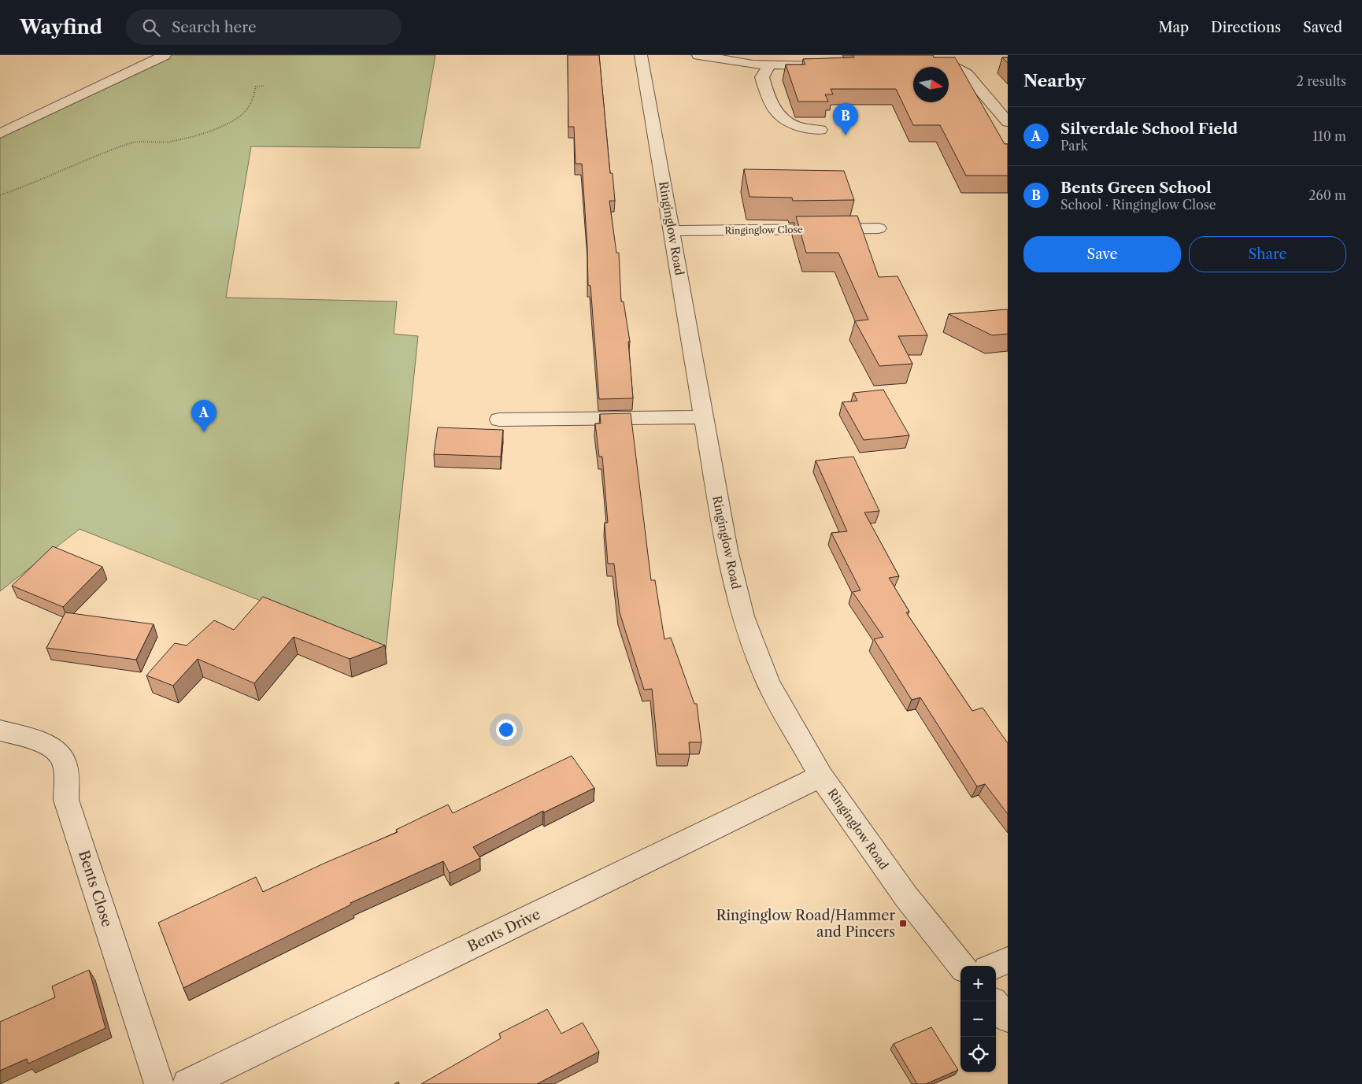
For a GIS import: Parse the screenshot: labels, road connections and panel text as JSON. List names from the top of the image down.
{
  "streets": {
    "street": [
      "Ringinglow Road",
      "Ringinglow Close",
      "Bents Close",
      "Bents Drive"
    ]
  },
  "crossings": [
    ["Ringinglow Road", "Ringinglow Close"],
    ["Ringinglow Road", "Bents Drive"]
  ],
  "places": {
    "transit": ["Ringinglow Road/Hammer and Pincers"]
  },
  "north": "right",
  "page": {
    "header": "Wayfind",
    "search": "Search here",
    "nav": ["Map", "Directions", "Saved"],
    "heading": ["Nearby", "2 results"],
    "pins": ["B", "A"],
    "list": [
      {
        "mark": "A",
        "name": "Silverdale School Field",
        "note": "Park",
        "value": "110 m"
      },
      {
        "mark": "B",
        "name": "Bents Green School",
        "note": "School · Ringinglow Close",
        "value": "260 m"
      }
    ],
    "buttons": ["Save", "Share"],
    "map_buttons": ["+", "−"]
  }
}
